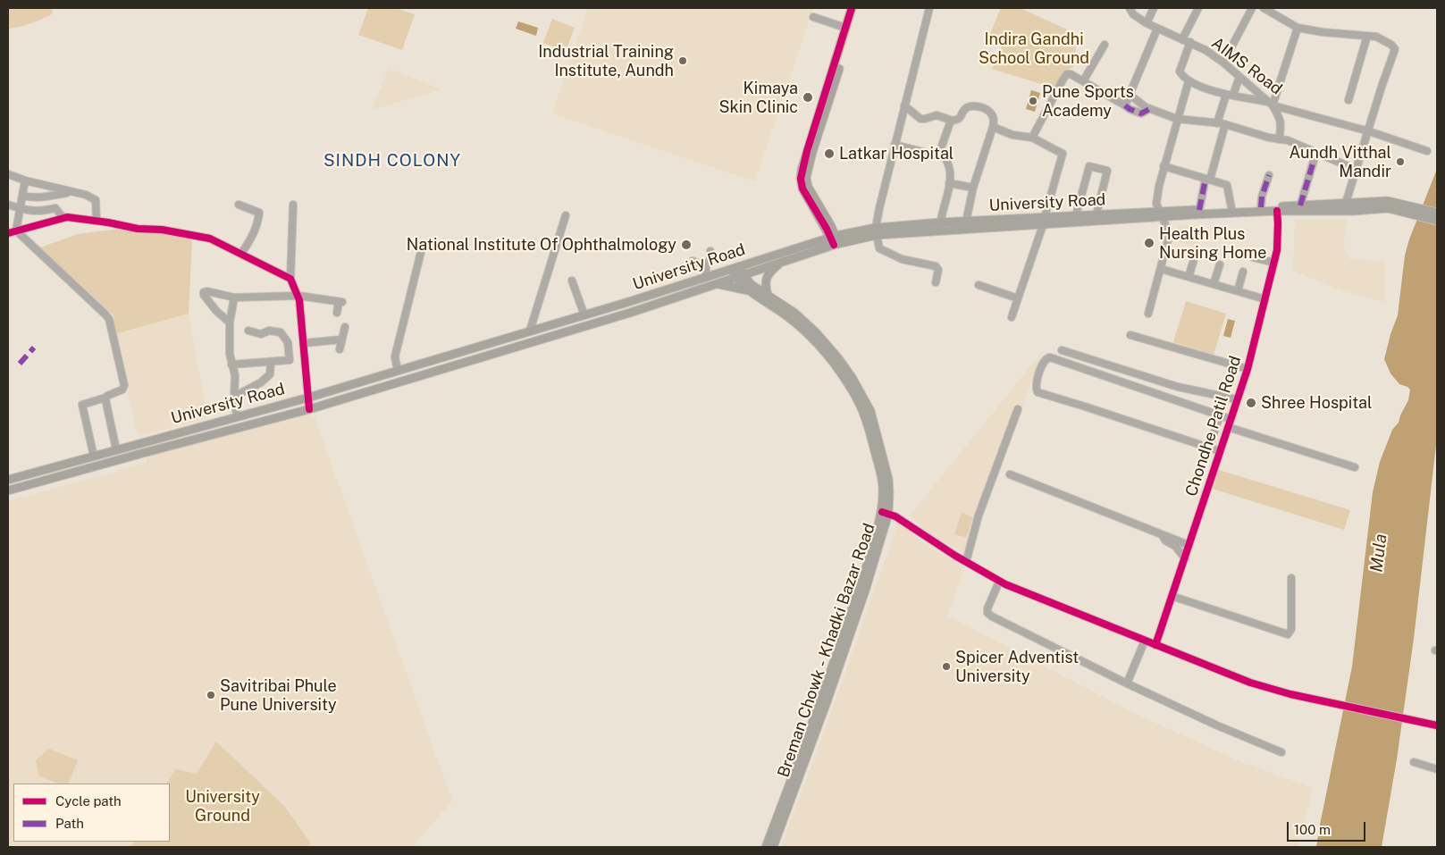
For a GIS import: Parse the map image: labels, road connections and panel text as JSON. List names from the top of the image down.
{
  "streets": {
    "main road": ["University Road", "Breman Chowk - Khadki Bazar Road"],
    "street": ["AIMS Road", "Chondhe Patil Road"]
  },
  "crossings": [
    ["University Road", "Chondhe Patil Road"],
    ["University Road", "Breman Chowk - Khadki Bazar Road"]
  ],
  "districts": ["SINDH COLONY"],
  "water": ["Mula"],
  "parks": ["Indira Gandhi School Ground", "University Ground"],
  "places": [
    "Industrial Training Institute, Aundh",
    "Kimaya Skin Clinic",
    "Pune Sports Academy",
    "Latkar Hospital",
    "Aundh Vitthal Mandir",
    "Health Plus Nursing Home",
    "National Institute Of Ophthalmology",
    "Shree Hospital",
    "Spicer Adventist University",
    "Savitribai Phule Pune University"
  ],
  "legend": ["Cycle path", "Path"],
  "scale_bar": "100 m"
}
